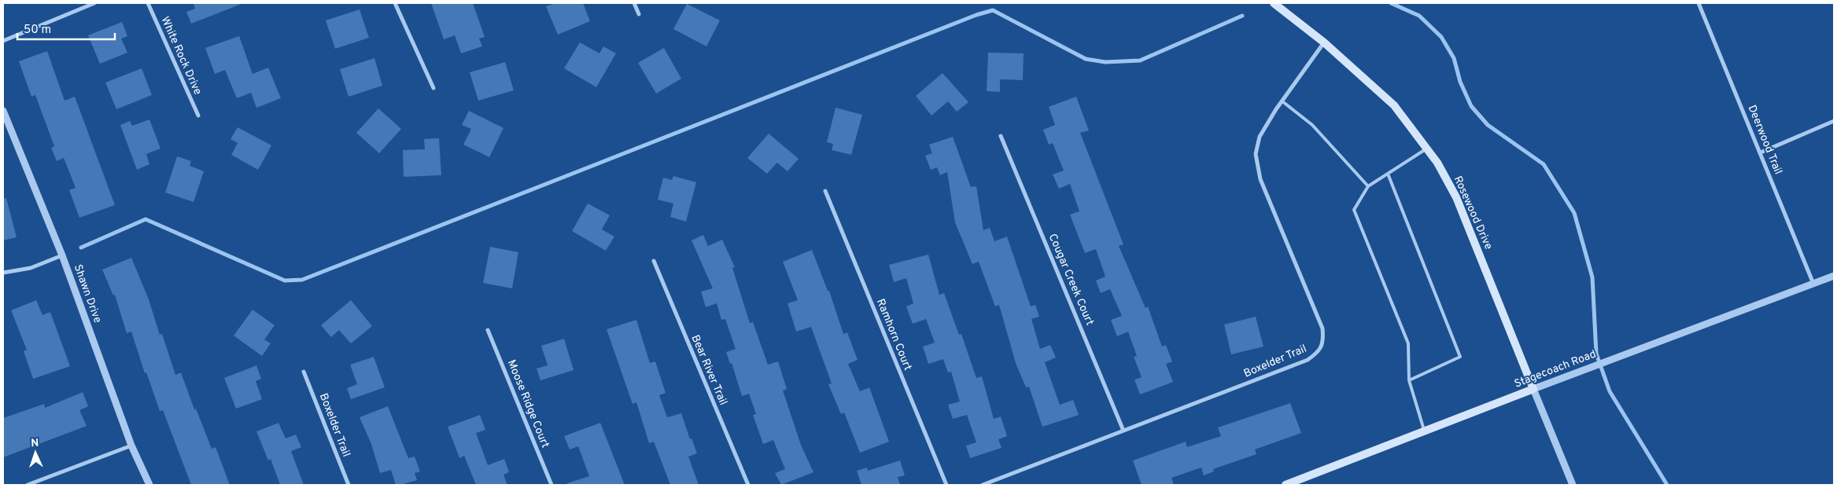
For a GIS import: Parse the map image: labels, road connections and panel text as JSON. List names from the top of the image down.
{
  "streets": {
    "main road": ["Rosewood Drive", "Stagecoach Road"],
    "street": [
      "White Rock Drive",
      "Deerwood Trail",
      "Cougar Creek Court",
      "Shawn Drive",
      "Ramhorn Court",
      "Boxelder Trail",
      "Bear River Trail",
      "Moose Ridge Court"
    ]
  },
  "crossings": [
    ["Deerwood Trail", "Stagecoach Road"],
    ["Rosewood Drive", "Boxelder Trail"],
    ["Rosewood Drive", "Stagecoach Road"],
    ["Cougar Creek Court", "Boxelder Trail"]
  ],
  "scale_bar": "50 m",
  "north": "top"
}
